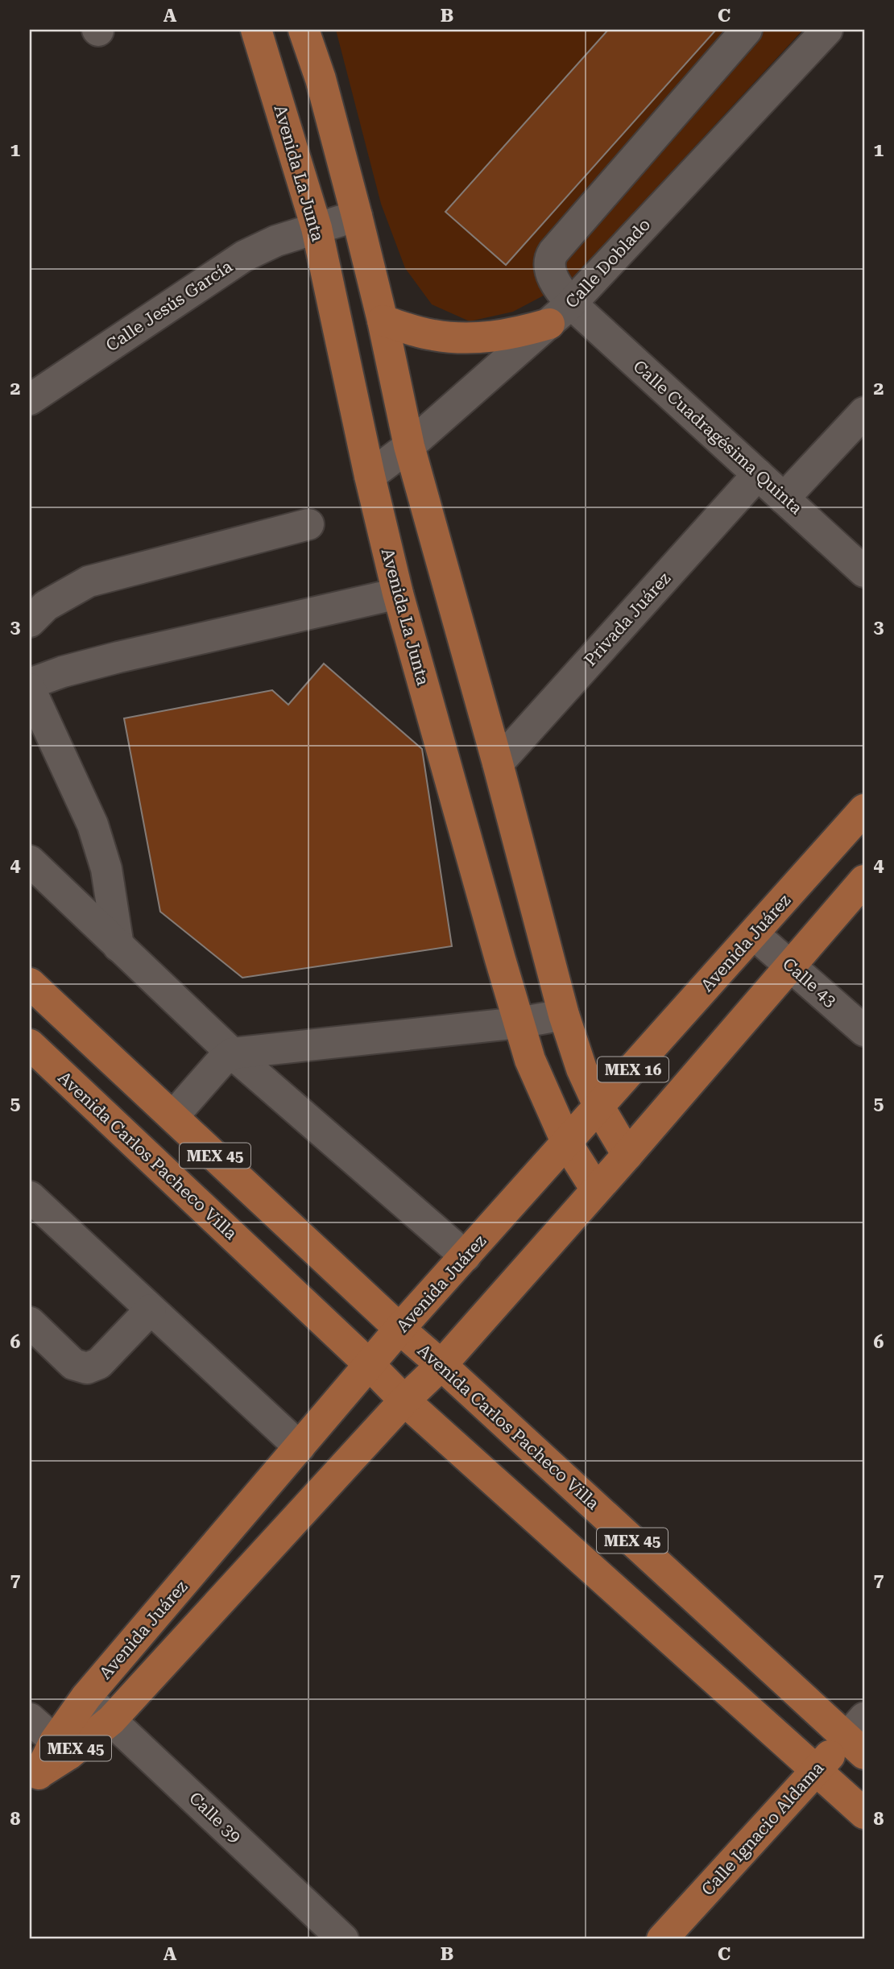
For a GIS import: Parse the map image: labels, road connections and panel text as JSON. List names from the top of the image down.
{
  "streets": {
    "main road": [
      "Avenida La Junta",
      "Avenida Juárez",
      "MEX 16",
      "Avenida Carlos Pacheco Villa",
      "MEX 45",
      "Calle Ignacio Aldama"
    ],
    "street": [
      "Calle Doblado",
      "Calle Jesús García",
      "Calle Cuadragésima Quinta",
      "Privada Juárez",
      "Calle 43",
      "Calle 39"
    ]
  },
  "crossings": [
    ["Avenida La Junta", "Calle Doblado"],
    ["Avenida La Junta", "Calle Jesús García"],
    ["Avenida La Junta", "Avenida Juárez"],
    ["Calle Doblado", "Calle Cuadragésima Quinta"],
    ["Calle Cuadragésima Quinta", "Privada Juárez"],
    ["Avenida Juárez", "Calle 43"],
    ["Avenida Juárez", "Avenida Carlos Pacheco Villa"],
    ["Avenida Juárez", "Calle 39"],
    ["Avenida Carlos Pacheco Villa", "Calle Ignacio Aldama"]
  ],
  "grid": {
    "columns": ["A", "B", "C"],
    "rows": [
      "1",
      "2",
      "3",
      "4",
      "5",
      "6",
      "7",
      "8"
    ]
  }
}
